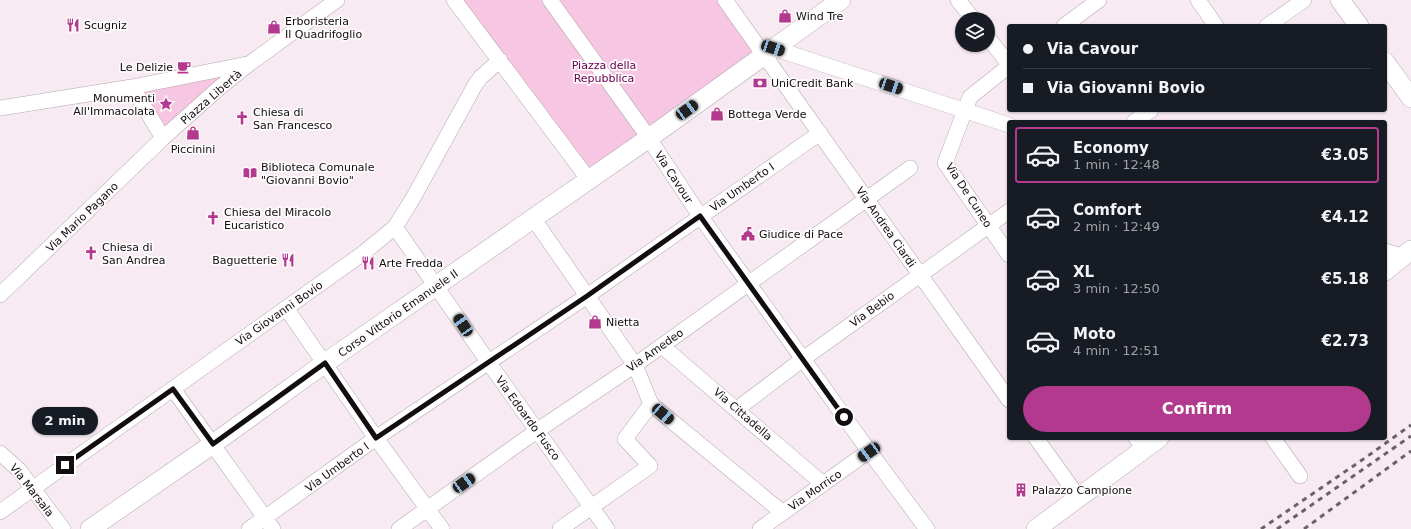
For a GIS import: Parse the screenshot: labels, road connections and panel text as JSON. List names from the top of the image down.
{
  "streets": {
    "street": [
      "Piazza Libertà",
      "Via Cavour",
      "Via Umberto I",
      "Via De Cuneo",
      "Via Mario Pagano",
      "Via Andrea Ciardi",
      "Via Bebio",
      "Via Giovanni Bovio",
      "Corso Vittorio Emanuele II",
      "Via Amedeo",
      "Via Cittadella",
      "Via Edoardo Fusco",
      "Via Marsala",
      "Via Morrico"
    ]
  },
  "crossings": [
    ["Piazza Libertà", "Via Mario Pagano"],
    ["Via Cavour", "Via Umberto I"],
    ["Via Cavour", "Via Bebio"],
    ["Via Cavour", "Via Amedeo"],
    ["Via Cavour", "Via Morrico"],
    ["Via Umberto I", "Via Andrea Ciardi"],
    ["Via Umberto I", "Via Edoardo Fusco"],
    ["Via De Cuneo", "Via Bebio"],
    ["Via Andrea Ciardi", "Via Bebio"],
    ["Via Andrea Ciardi", "Via Amedeo"],
    ["Via Bebio", "Via Cittadella"],
    ["Via Giovanni Bovio", "Via Edoardo Fusco"],
    ["Via Giovanni Bovio", "Via Marsala"],
    ["Corso Vittorio Emanuele II", "Via Edoardo Fusco"],
    ["Via Amedeo", "Via Cittadella"],
    ["Via Amedeo", "Via Edoardo Fusco"],
    ["Via Cittadella", "Via Morrico"]
  ],
  "parks": ["Piazza della Repubblica"],
  "places": {
    "shop": [
      "Wind Tre",
      "Erboristeria Il Quadrifoglio",
      "Bottega Verde",
      "Piccinini",
      "Nietta"
    ],
    "restaurant": ["Scugniz", "Baguetterie", "Arte Fredda"],
    "cafe": ["Le Delizie"],
    "bank": ["UniCredit Bank"],
    "place": ["Monumenti All'Immacolata"],
    "church": ["Chiesa di San Francesco", "Chiesa del Miracolo Eucaristico", "Chiesa di San Andrea"],
    "library": ["Biblioteca Comunale \"Giovanni Bovio\""],
    "public building": ["Giudice di Pace"],
    "building": ["Palazzo Campione"]
  },
  "page": {
    "banner": ["Via Cavour", "Via Giovanni Bovio"],
    "list": [
      {
        "name": "Economy",
        "note": "1 min · 12:48",
        "value": "€3.05"
      },
      {
        "name": "Comfort",
        "note": "2 min · 12:49",
        "value": "€4.12"
      },
      {
        "name": "XL",
        "note": "3 min · 12:50",
        "value": "€5.18"
      },
      {
        "name": "Moto",
        "note": "4 min · 12:51",
        "value": "€2.73"
      }
    ],
    "buttons": "Confirm",
    "bubble": "2 min"
  }
}
